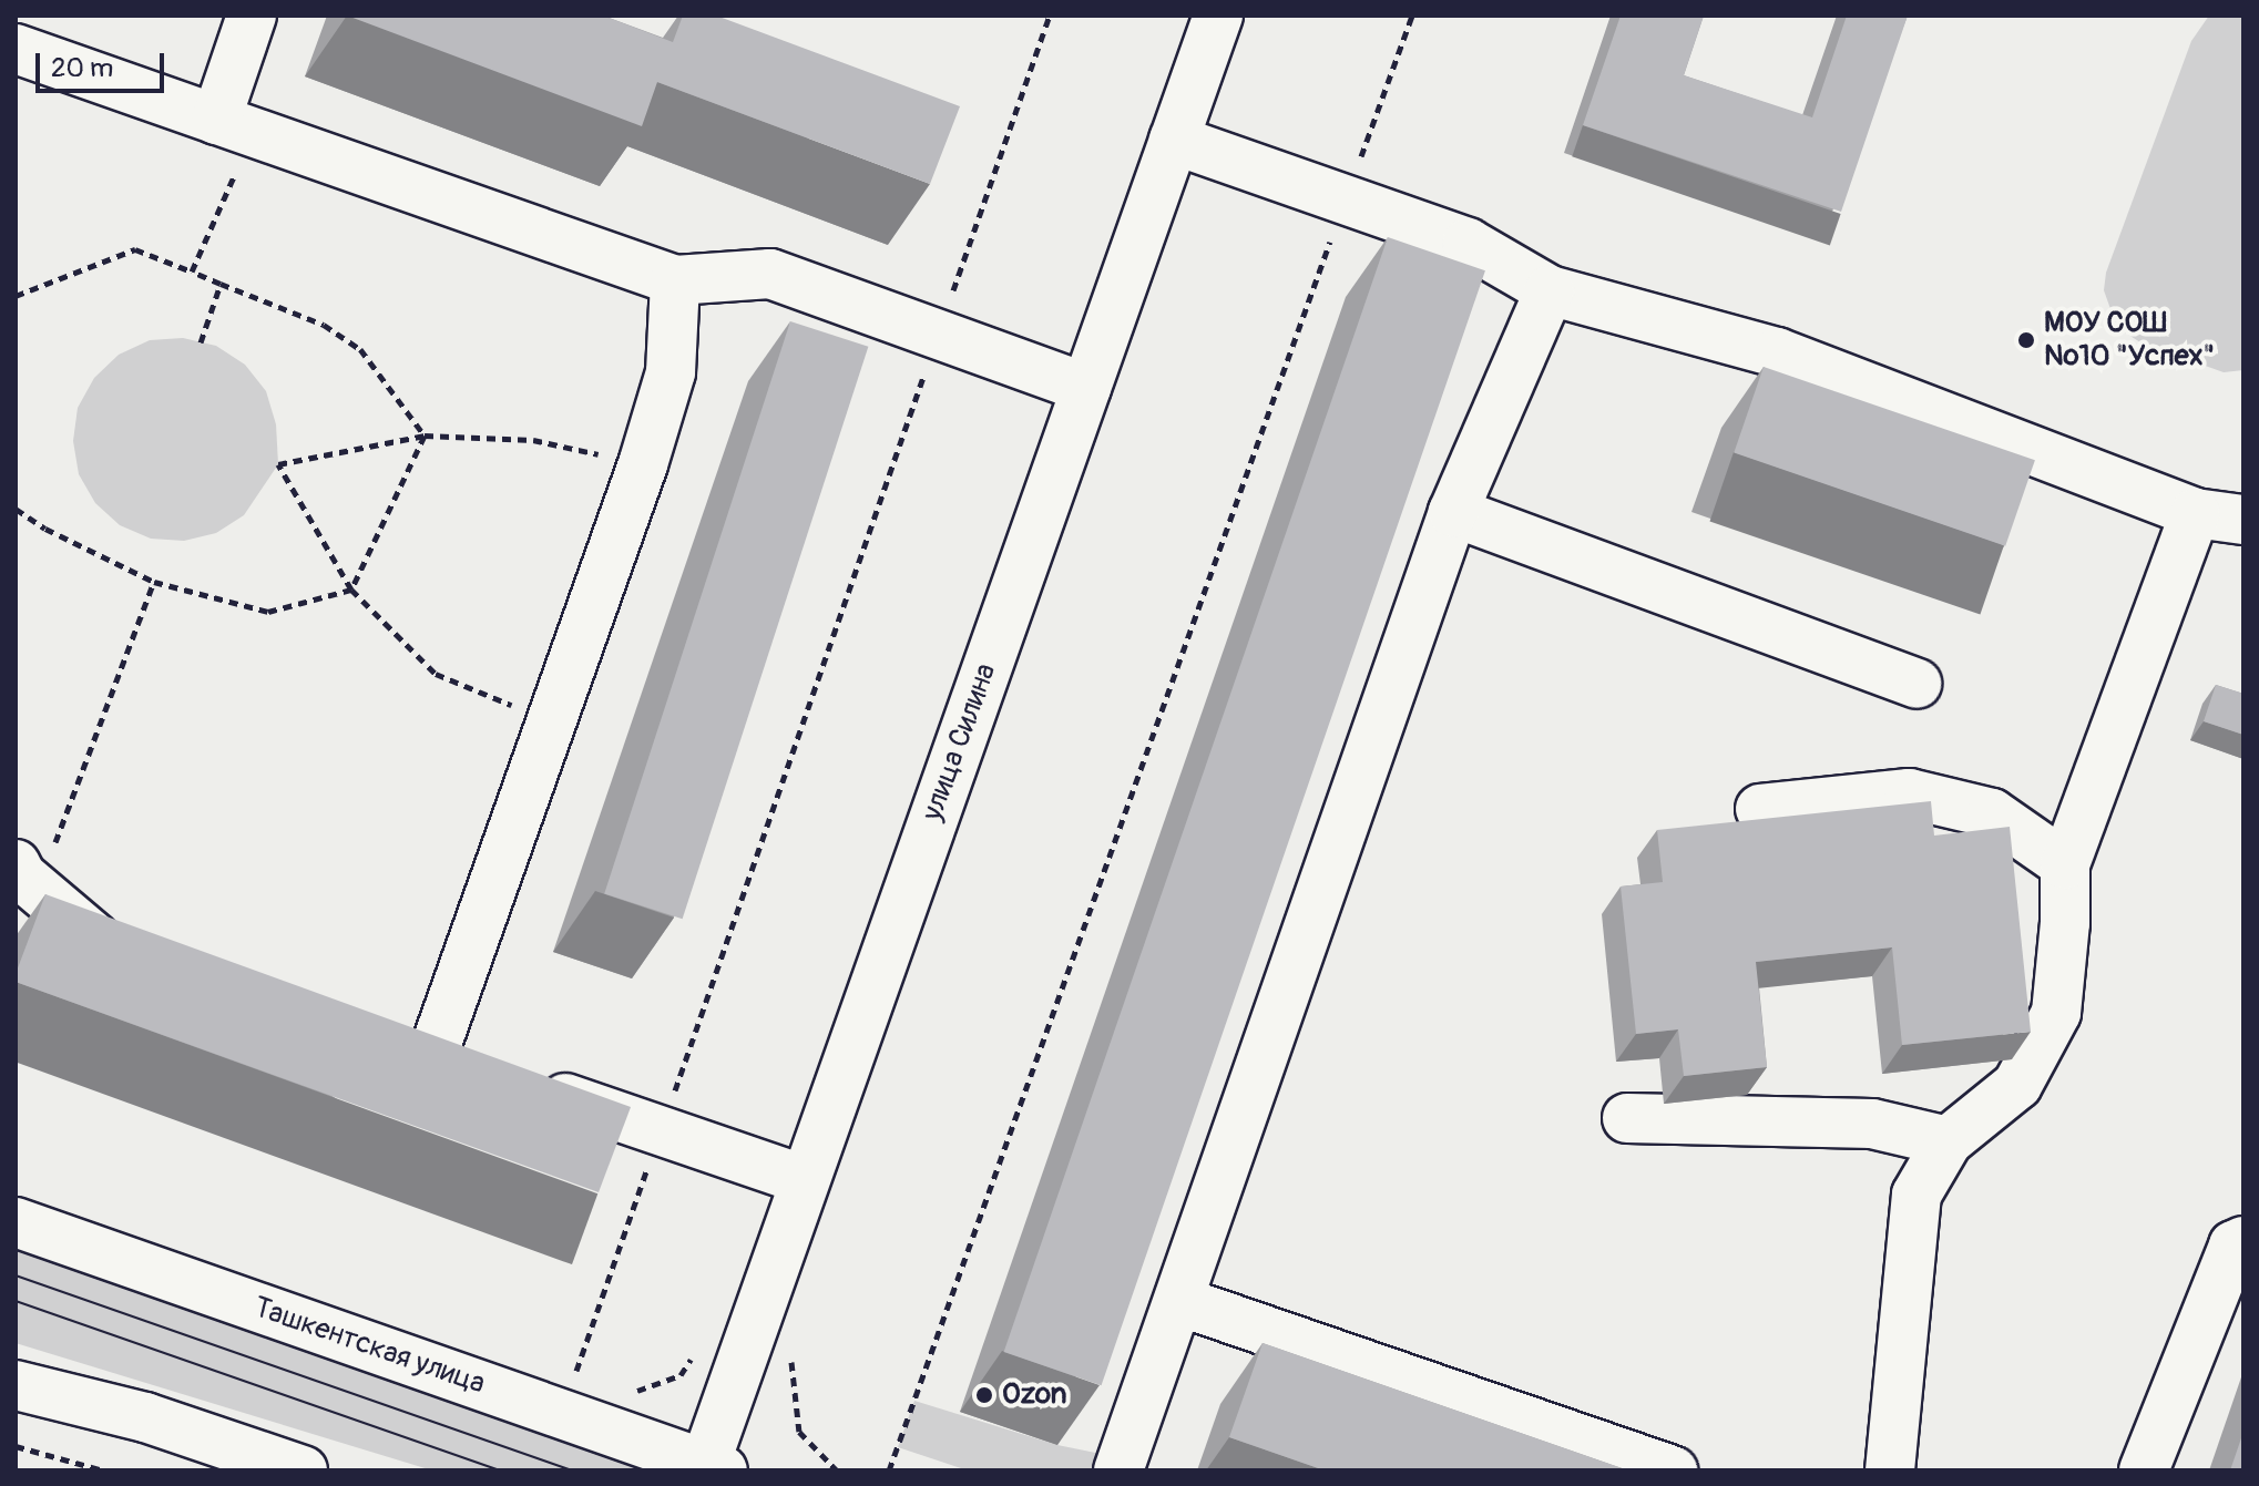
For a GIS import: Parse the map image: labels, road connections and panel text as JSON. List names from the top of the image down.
{
  "streets": {
    "street": ["улица Силина", "Ташкентская улица"]
  },
  "crossings": [
    ["улица Силина", "Ташкентская улица"]
  ],
  "places": ["МОУ СОШ №10 \"Успех\"", "Ozon"],
  "scale_bar": "20 m"
}
